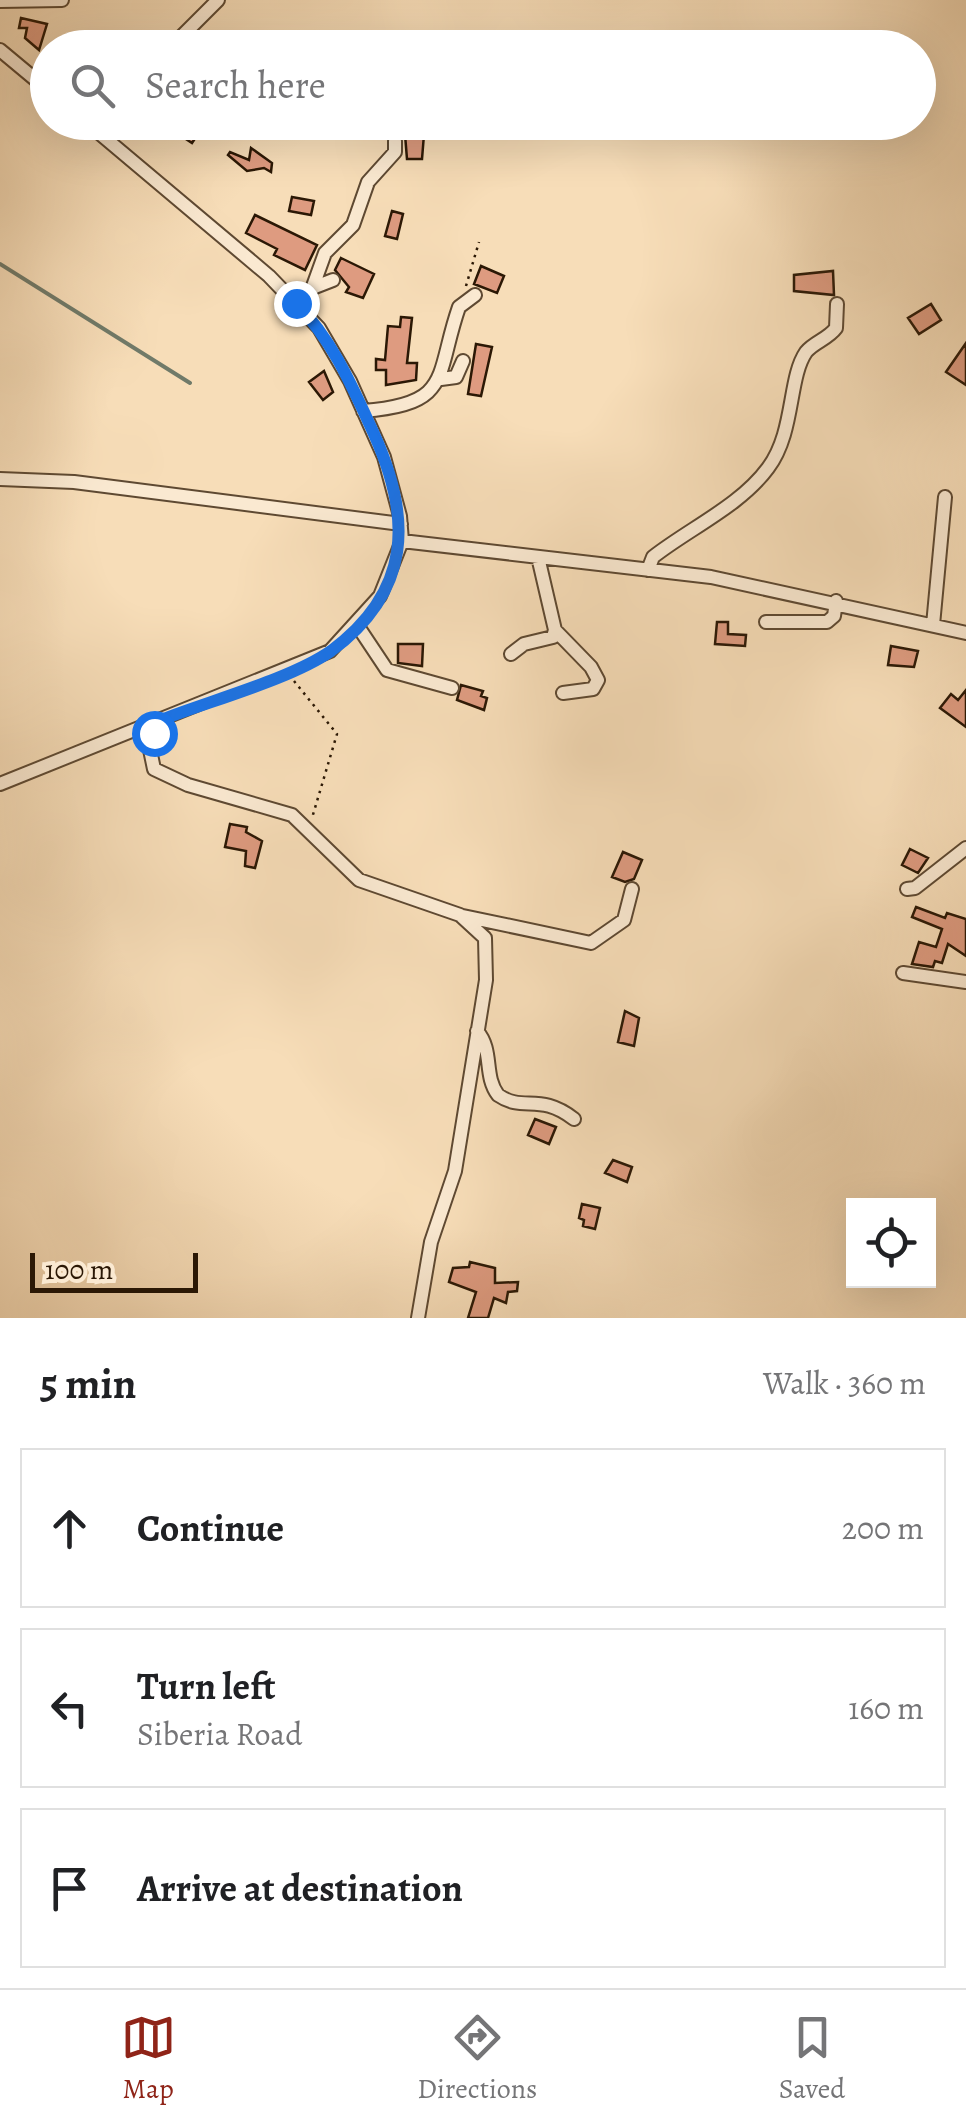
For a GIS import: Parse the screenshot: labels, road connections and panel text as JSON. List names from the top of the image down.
{
  "scale_bar": "100 m",
  "page": {
    "search": "Search here",
    "scale": "100 m",
    "heading": ["5 min", "Walk · 360 m"],
    "list": [
      ["Continue", "200 m"],
      ["Turn left", "Siberia Road", "160 m"],
      "Arrive at destination"
    ],
    "nav": ["Map", "Directions", "Saved"]
  }
}
